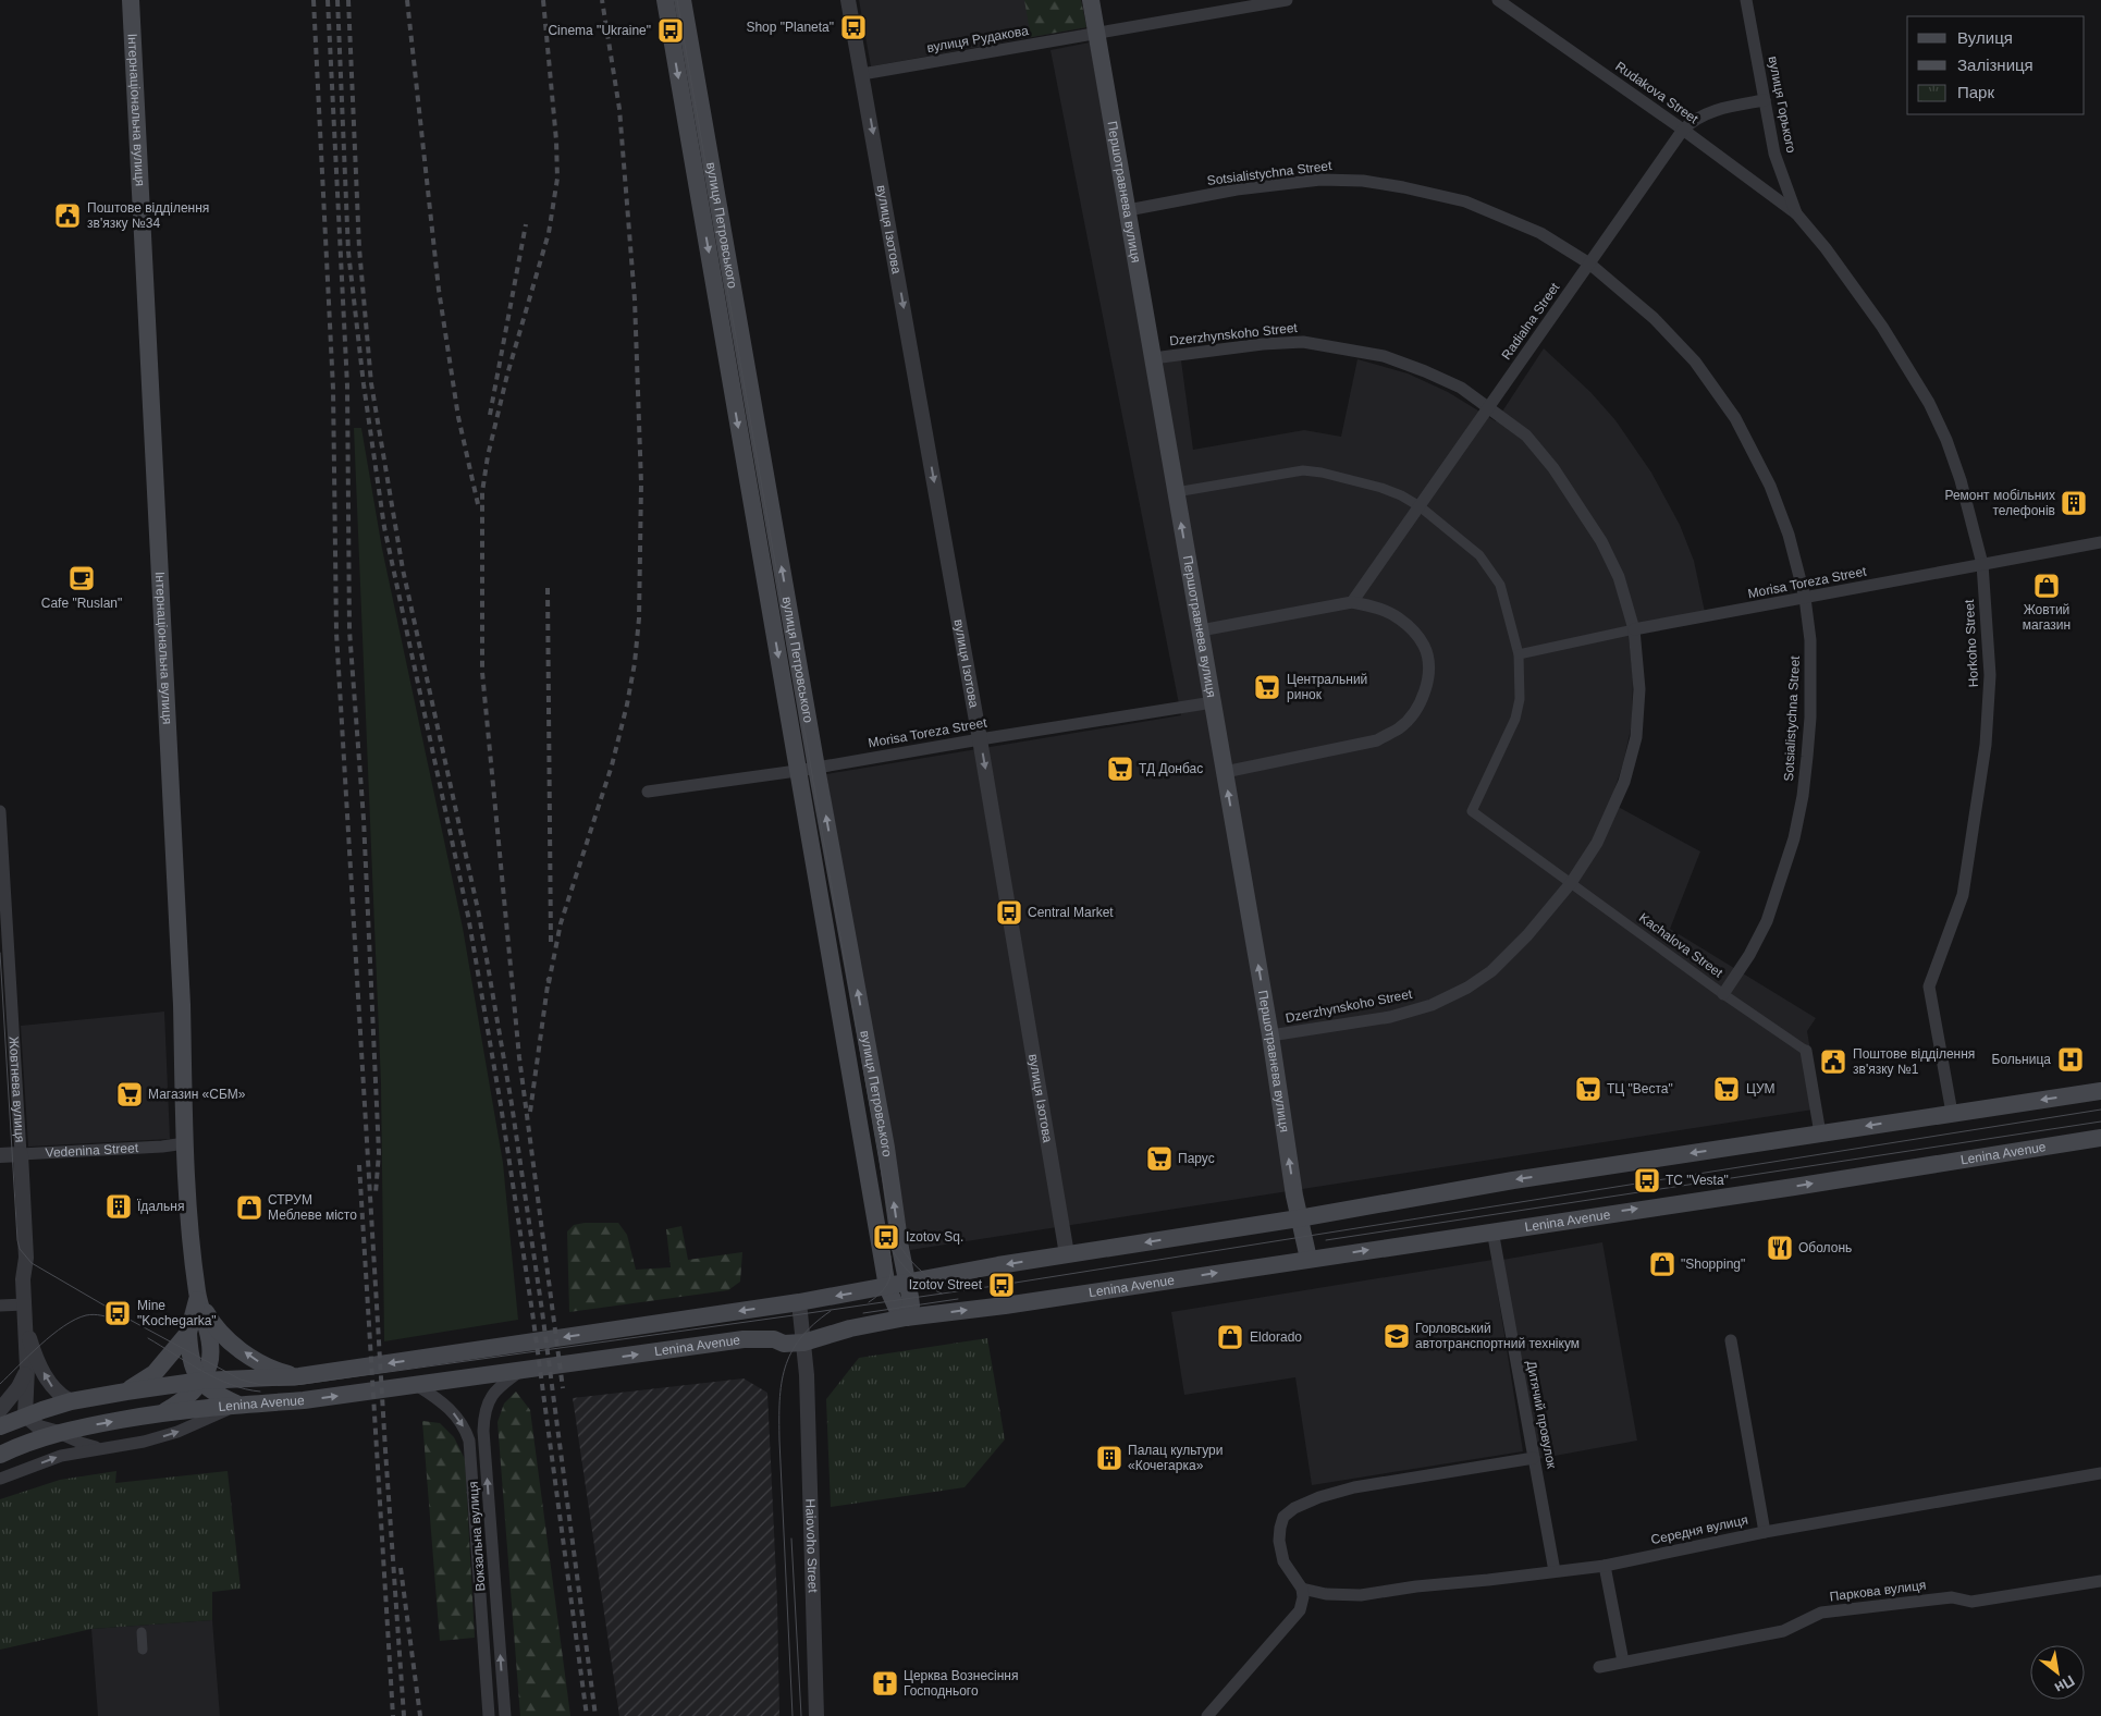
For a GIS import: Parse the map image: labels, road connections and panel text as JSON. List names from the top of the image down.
{
  "streets": {
    "main road": [
      "Інтернаціональна вулиця",
      "Першотравнева вулиця",
      "вулиця Петровського",
      "Lenina Avenue"
    ],
    "street": [
      "вулиця Рудакова",
      "Rudakova Street",
      "вулиця Горького",
      "Sotsialistychna Street",
      "вулиця Ізотова",
      "Radialna Street",
      "Dzerzhynskoho Street",
      "Morisa Toreza Street",
      "Horkoho Street",
      "Kachalova Street",
      "Жовтнева вулиця",
      "Vedenina Street",
      "Дитячий провулок",
      "Середня вулиця",
      "Вокзальна вулиця",
      "Haiovoho Street",
      "Паркова вулиця"
    ]
  },
  "crossings": [
    ["вулиця Рудакова", "Першотравнева вулиця"],
    ["вулиця Рудакова", "вулиця Ізотова"],
    ["Rudakova Street", "вулиця Горького"],
    ["Rudakova Street", "Radialna Street"],
    ["Rudakova Street", "Horkoho Street"],
    ["вулиця Горького", "Radialna Street"],
    ["вулиця Горького", "Horkoho Street"],
    ["Інтернаціональна вулиця", "Vedenina Street"],
    ["Інтернаціональна вулиця", "Lenina Avenue"],
    ["Sotsialistychna Street", "Першотравнева вулиця"],
    ["Sotsialistychna Street", "Radialna Street"],
    ["Sotsialistychna Street", "Morisa Toreza Street"],
    ["Sotsialistychna Street", "Kachalova Street"],
    ["Першотравнева вулиця", "Dzerzhynskoho Street"],
    ["Першотравнева вулиця", "Morisa Toreza Street"],
    ["Першотравнева вулиця", "Lenina Avenue"],
    ["вулиця Петровського", "Morisa Toreza Street"],
    ["вулиця Петровського", "Lenina Avenue"],
    ["вулиця Ізотова", "Morisa Toreza Street"],
    ["вулиця Ізотова", "Lenina Avenue"],
    ["Radialna Street", "Dzerzhynskoho Street"],
    ["Dzerzhynskoho Street", "Morisa Toreza Street"],
    ["Dzerzhynskoho Street", "Kachalova Street"],
    ["Morisa Toreza Street", "Horkoho Street"],
    ["Morisa Toreza Street", "Kachalova Street"],
    ["Horkoho Street", "Lenina Avenue"],
    ["Kachalova Street", "Lenina Avenue"],
    ["Жовтнева вулиця", "Vedenina Street"],
    ["Жовтнева вулиця", "Lenina Avenue"],
    ["Lenina Avenue", "Дитячий провулок"],
    ["Lenina Avenue", "Вокзальна вулиця"],
    ["Lenina Avenue", "Haiovoho Street"],
    ["Дитячий провулок", "Середня вулиця"]
  ],
  "one_way": ["Першотравнева вулиця", "вулиця Ізотова"],
  "places": {
    "bus stop": [
      "Shop \"Planeta\"",
      "Cinema \"Ukraine\"",
      "Central Market",
      "TC \"Vesta\"",
      "Izotov Sq.",
      "Izotov Street",
      "Mine \"Kochegarka\""
    ],
    "public building": ["Поштове відділення зв'язку №34", "Поштове відділення зв'язку №1"],
    "building": ["Ремонт мобільних телефонів", "Їдальня", "Палац культури «Кочегарка»"],
    "cafe": ["Cafe \"Ruslan\""],
    "shop": [
      "Жовтий магазин",
      "СТРУМ Меблеве місто",
      "\"Shopping\"",
      "Eldorado"
    ],
    "supermarket": [
      "Центральний ринок",
      "ТД Донбас",
      "ТЦ \"Веста\"",
      "ЦУМ",
      "Магазин «СБМ»",
      "Парус"
    ],
    "hospital": ["Больница"],
    "restaurant": ["Оболонь"],
    "school or university": ["Горловський автотранспортний технікум"],
    "church": ["Церква Вознесіння Господнього"]
  },
  "legend": ["Вулиця", "Залізниця", "Парк"],
  "north": "bottom right"
}
